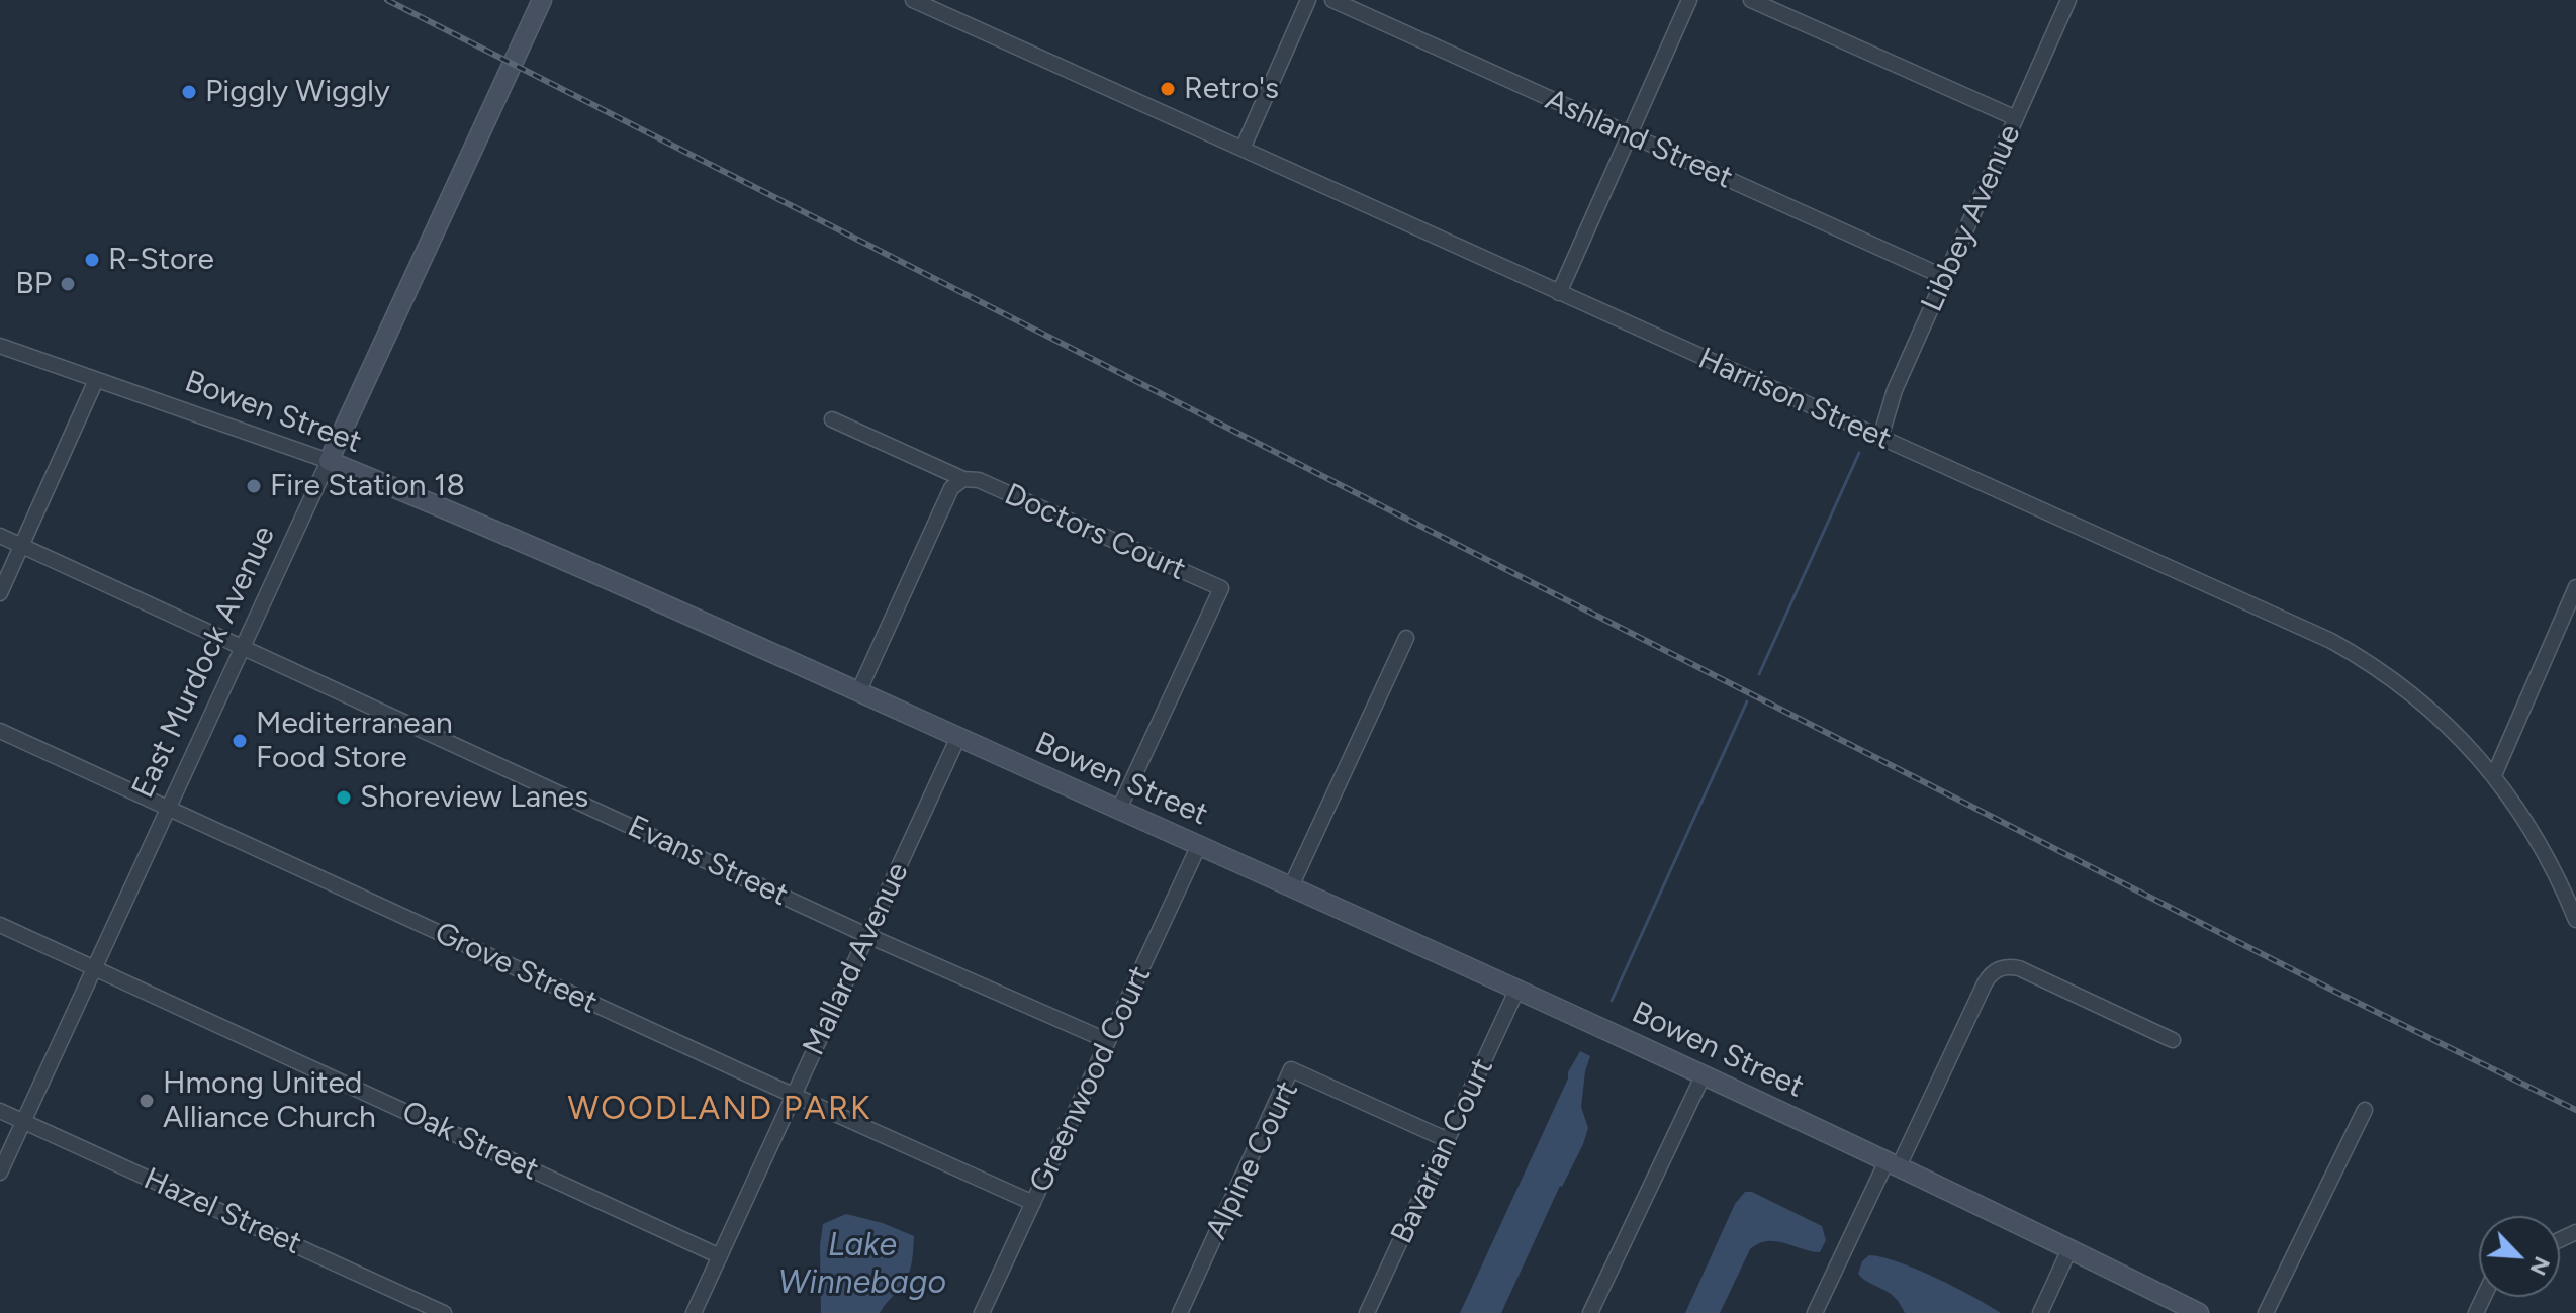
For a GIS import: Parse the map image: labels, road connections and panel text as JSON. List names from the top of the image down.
{
  "streets": {
    "main road": ["Bowen Street", "East Murdock Avenue"],
    "street": [
      "Ashland Street",
      "Libbey Avenue",
      "Harrison Street",
      "Doctors Court",
      "Evans Street",
      "Mallard Avenue",
      "Grove Street",
      "Greenwood Court",
      "Oak Street",
      "Bavarian Court",
      "Alpine Court",
      "Hazel Street"
    ]
  },
  "crossings": [
    ["Ashland Street", "Libbey Avenue"],
    ["Libbey Avenue", "Harrison Street"],
    ["Bowen Street", "Doctors Court"],
    ["Bowen Street", "East Murdock Avenue"],
    ["Bowen Street", "Mallard Avenue"],
    ["Bowen Street", "Greenwood Court"],
    ["Bowen Street", "Bavarian Court"],
    ["East Murdock Avenue", "Evans Street"],
    ["East Murdock Avenue", "Grove Street"],
    ["East Murdock Avenue", "Oak Street"],
    ["East Murdock Avenue", "Hazel Street"],
    ["Evans Street", "Mallard Avenue"],
    ["Evans Street", "Greenwood Court"],
    ["Mallard Avenue", "Grove Street"],
    ["Mallard Avenue", "Oak Street"],
    ["Grove Street", "Greenwood Court"],
    ["Bavarian Court", "Alpine Court"]
  ],
  "districts": ["WOODLAND PARK"],
  "water": ["Lake Winnebago"],
  "places": [
    "Retro's",
    "Piggly Wiggly",
    "R-Store",
    "BP",
    "Fire Station 18",
    "Mediterranean Food Store",
    "Shoreview Lanes",
    "Hmong United Alliance Church"
  ],
  "north": "bottom right"
}
